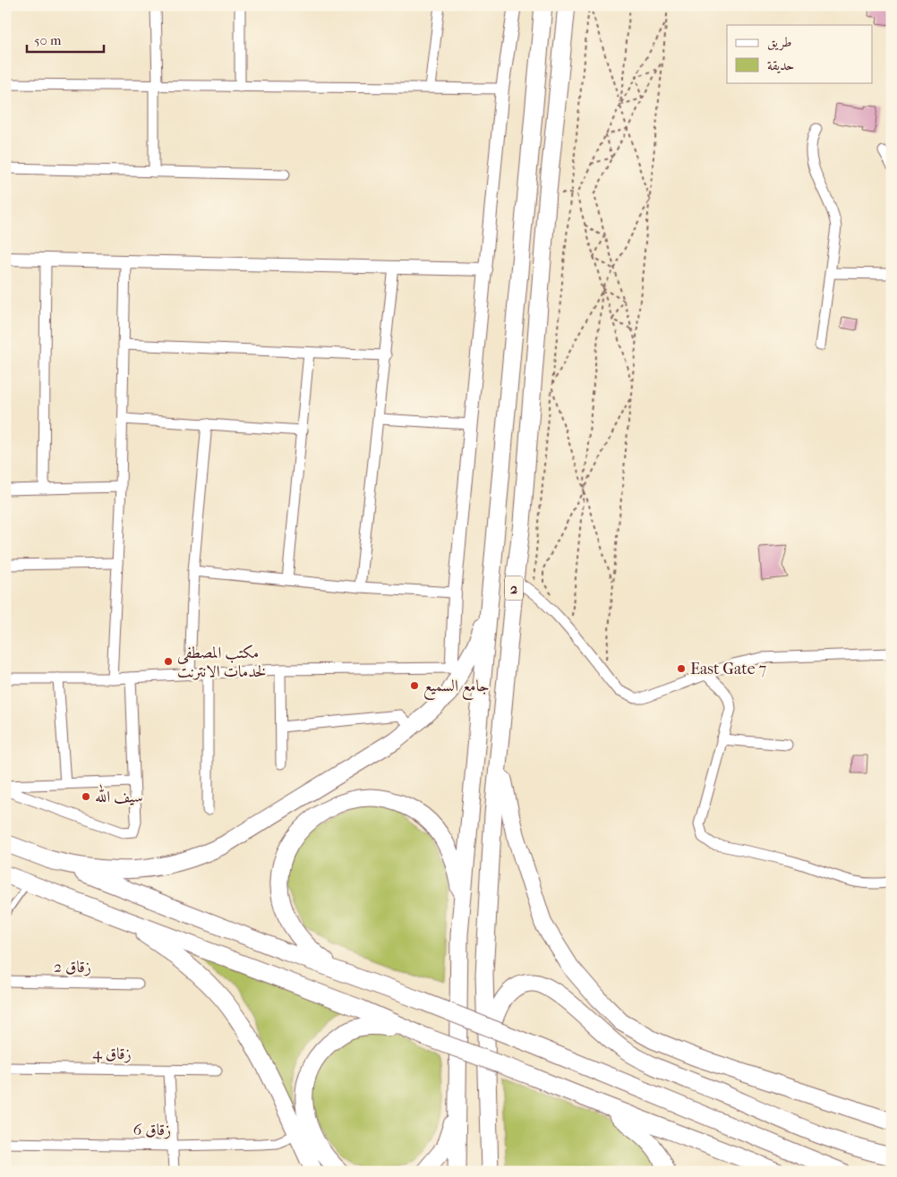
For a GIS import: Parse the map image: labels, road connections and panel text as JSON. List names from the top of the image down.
{
  "streets": {
    "highway": ["2"],
    "street": ["زقاق 2", "زقاق 4", "زقاق 6"]
  },
  "places": [
    "مكتب المصطفى لخدمات الانترنت",
    "East Gate 7",
    "جامع السميع",
    "سيف الله"
  ],
  "legend": ["طريق", "حديقة"],
  "scale_bar": "50 m"
}
